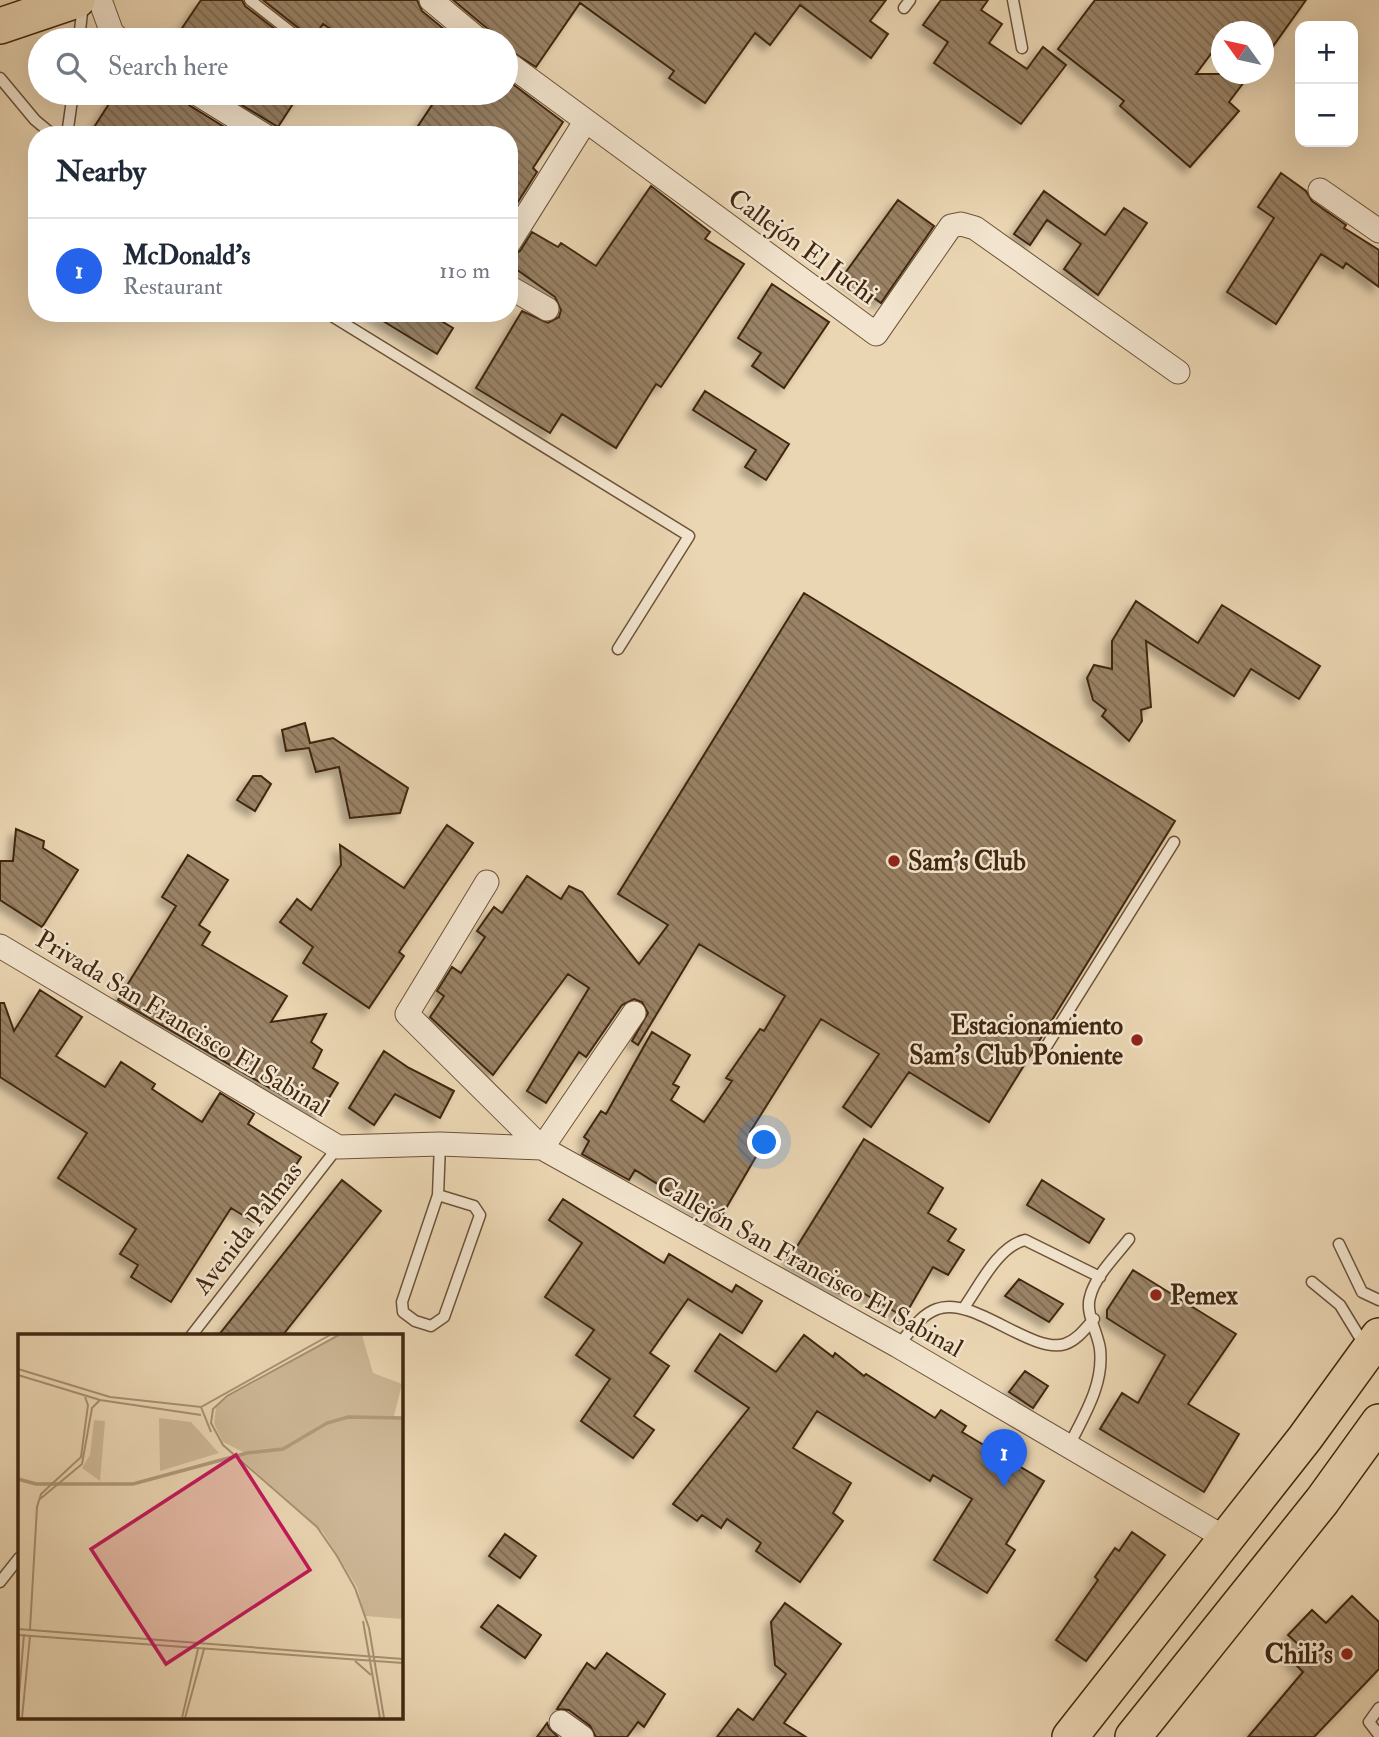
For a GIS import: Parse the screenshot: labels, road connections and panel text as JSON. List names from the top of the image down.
{
  "streets": {
    "street": ["Callejón El Juchi", "Privada San Francisco El Sabinal", "Callejón San Francisco El Sabinal"],
    "lane": ["Avenida Palmas"]
  },
  "crossings": [
    ["Privada San Francisco El Sabinal", "Avenida Palmas"],
    ["Privada San Francisco El Sabinal", "Callejón San Francisco El Sabinal"],
    ["Avenida Palmas", "Callejón San Francisco El Sabinal"]
  ],
  "places": [
    "Sam's Club",
    "Estacionamiento Sam's Club Poniente",
    "Pemex",
    "Chili's"
  ],
  "north": "top left",
  "page": {
    "map_buttons": ["+", "−"],
    "search": "Search here",
    "heading": "Nearby",
    "list": [
      {
        "mark": "1",
        "name": "McDonald's",
        "note": "Restaurant",
        "value": "110 m"
      }
    ],
    "pins": "1"
  }
}
